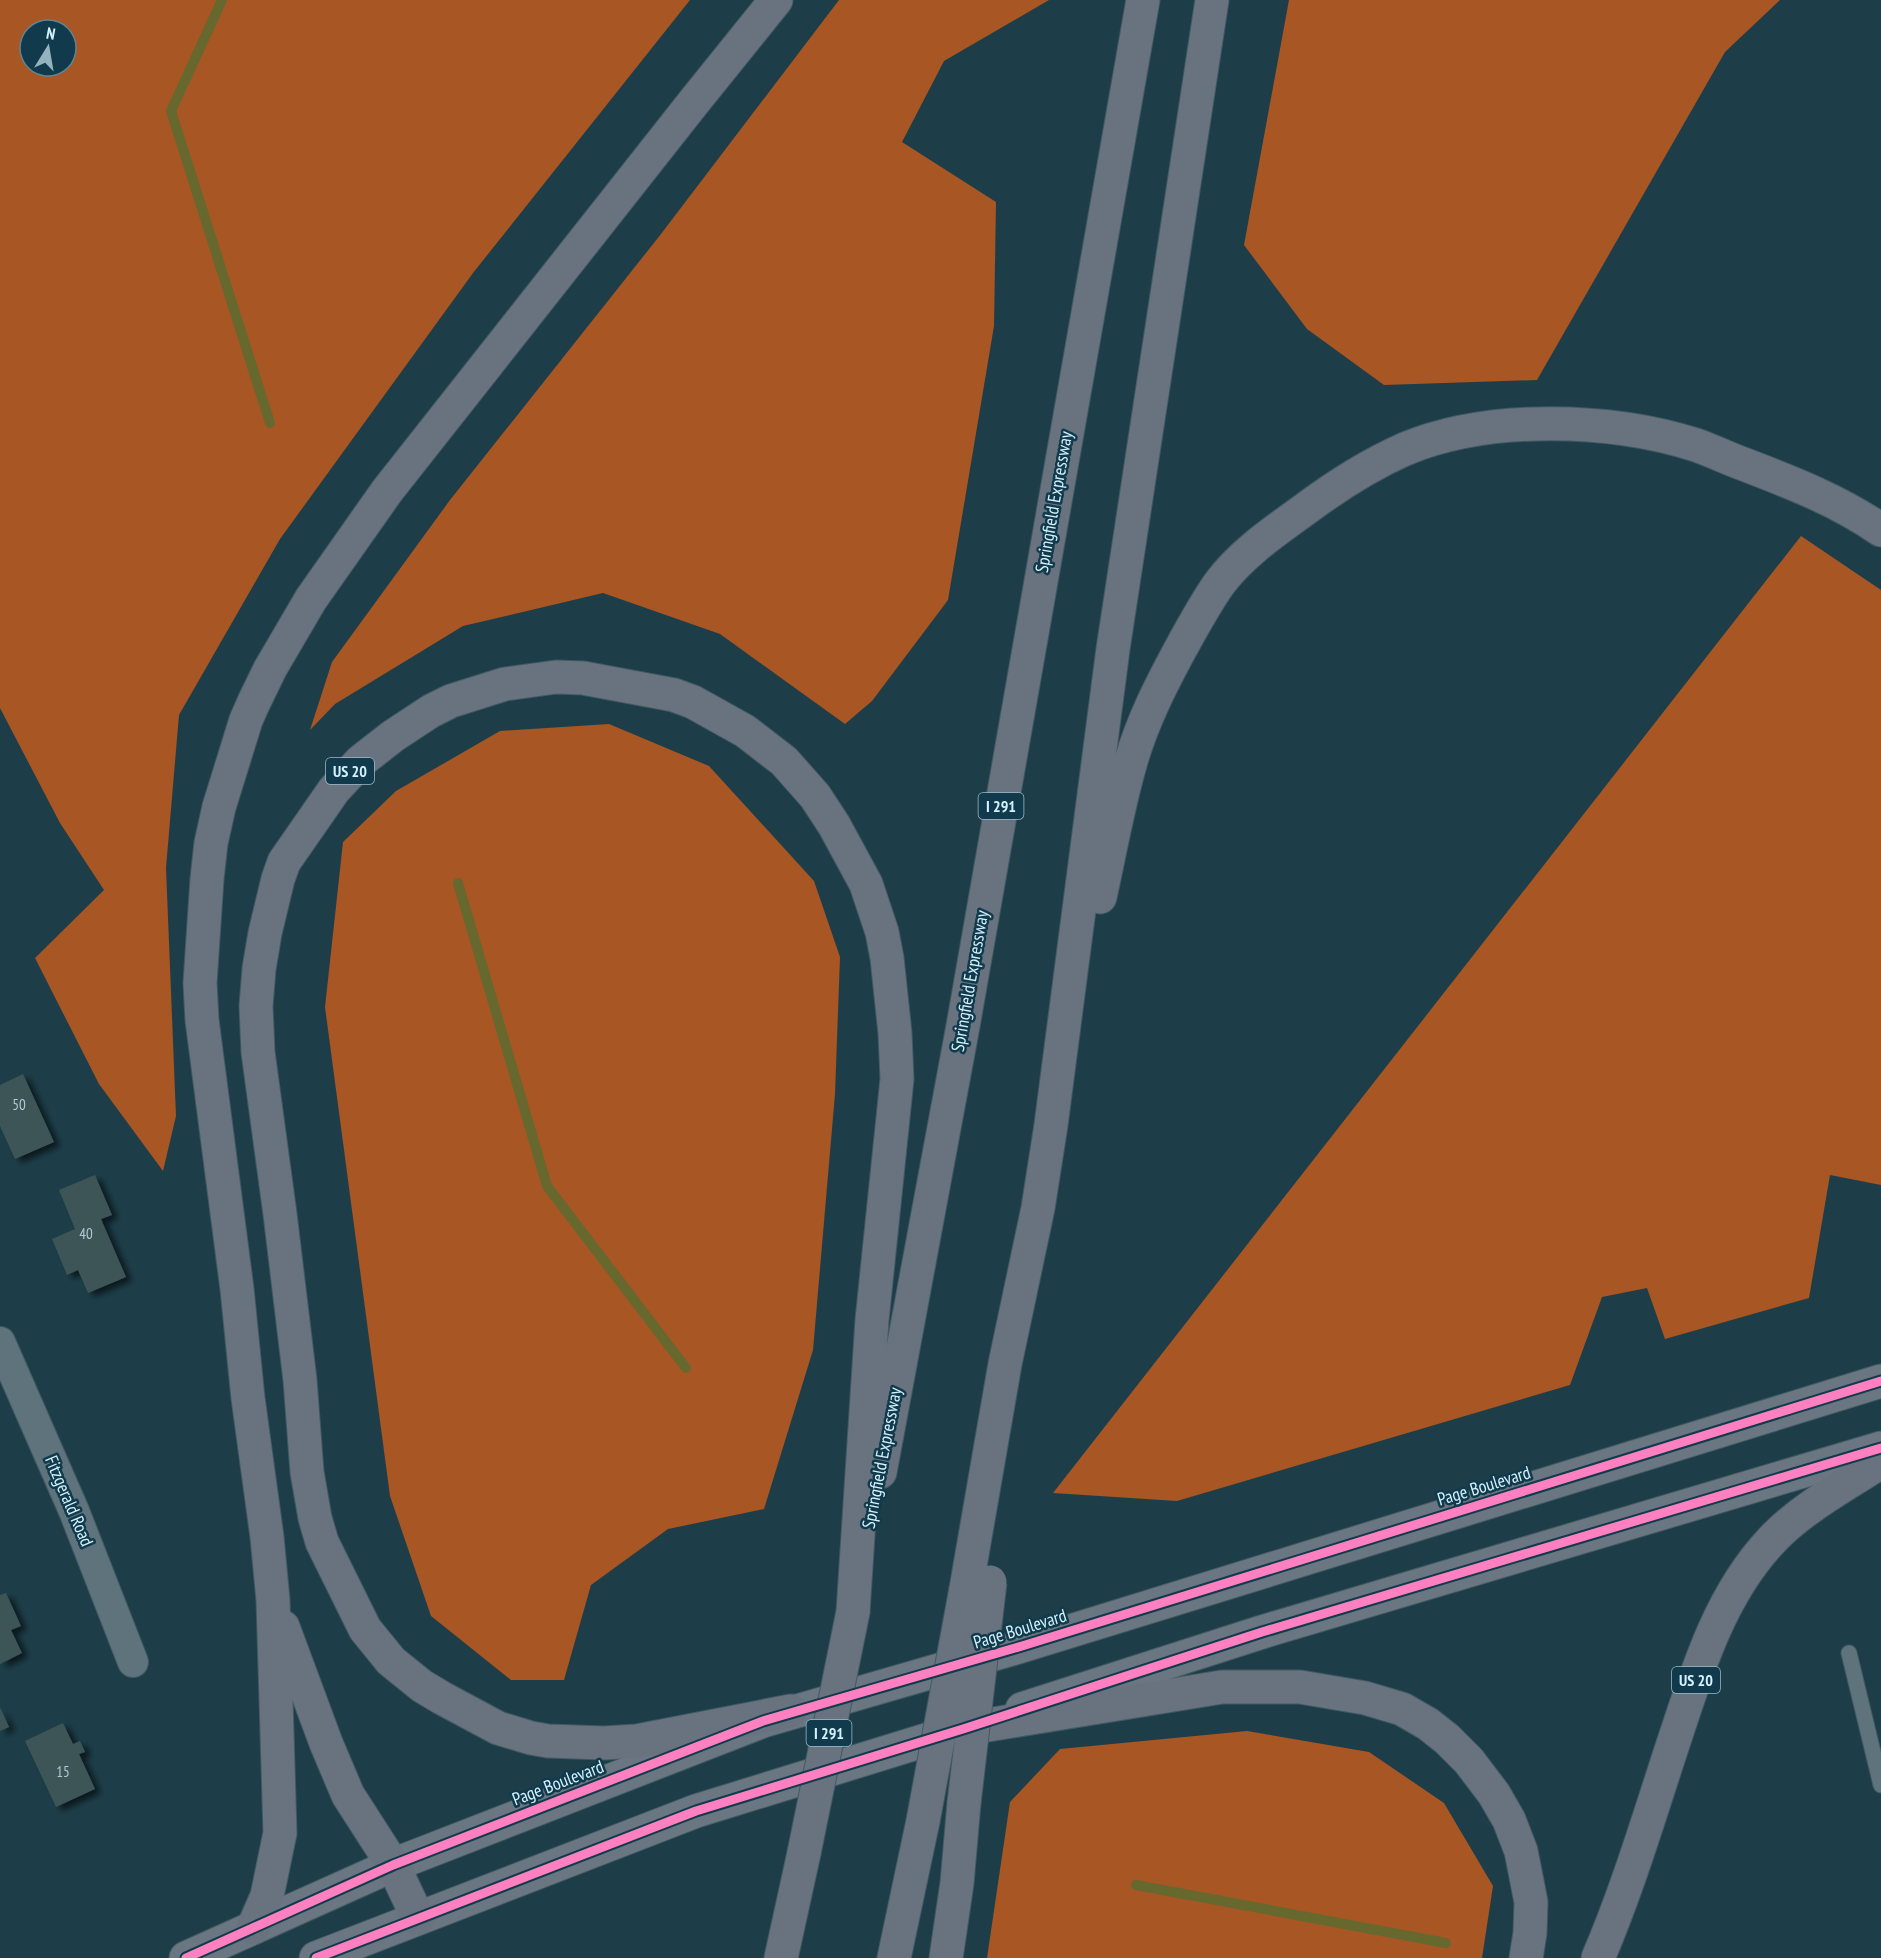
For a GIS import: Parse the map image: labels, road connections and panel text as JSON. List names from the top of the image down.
{
  "streets": {
    "highway": ["Springfield Expressway", "US 20", "I 291"],
    "main road": ["Page Boulevard"],
    "street": ["Fitzgerald Road"]
  },
  "crossings": [
    ["Springfield Expressway", "US 20"],
    ["US 20", "Page Boulevard"]
  ],
  "house_numbers": ["50", "40", "15"],
  "north": "top"
}
